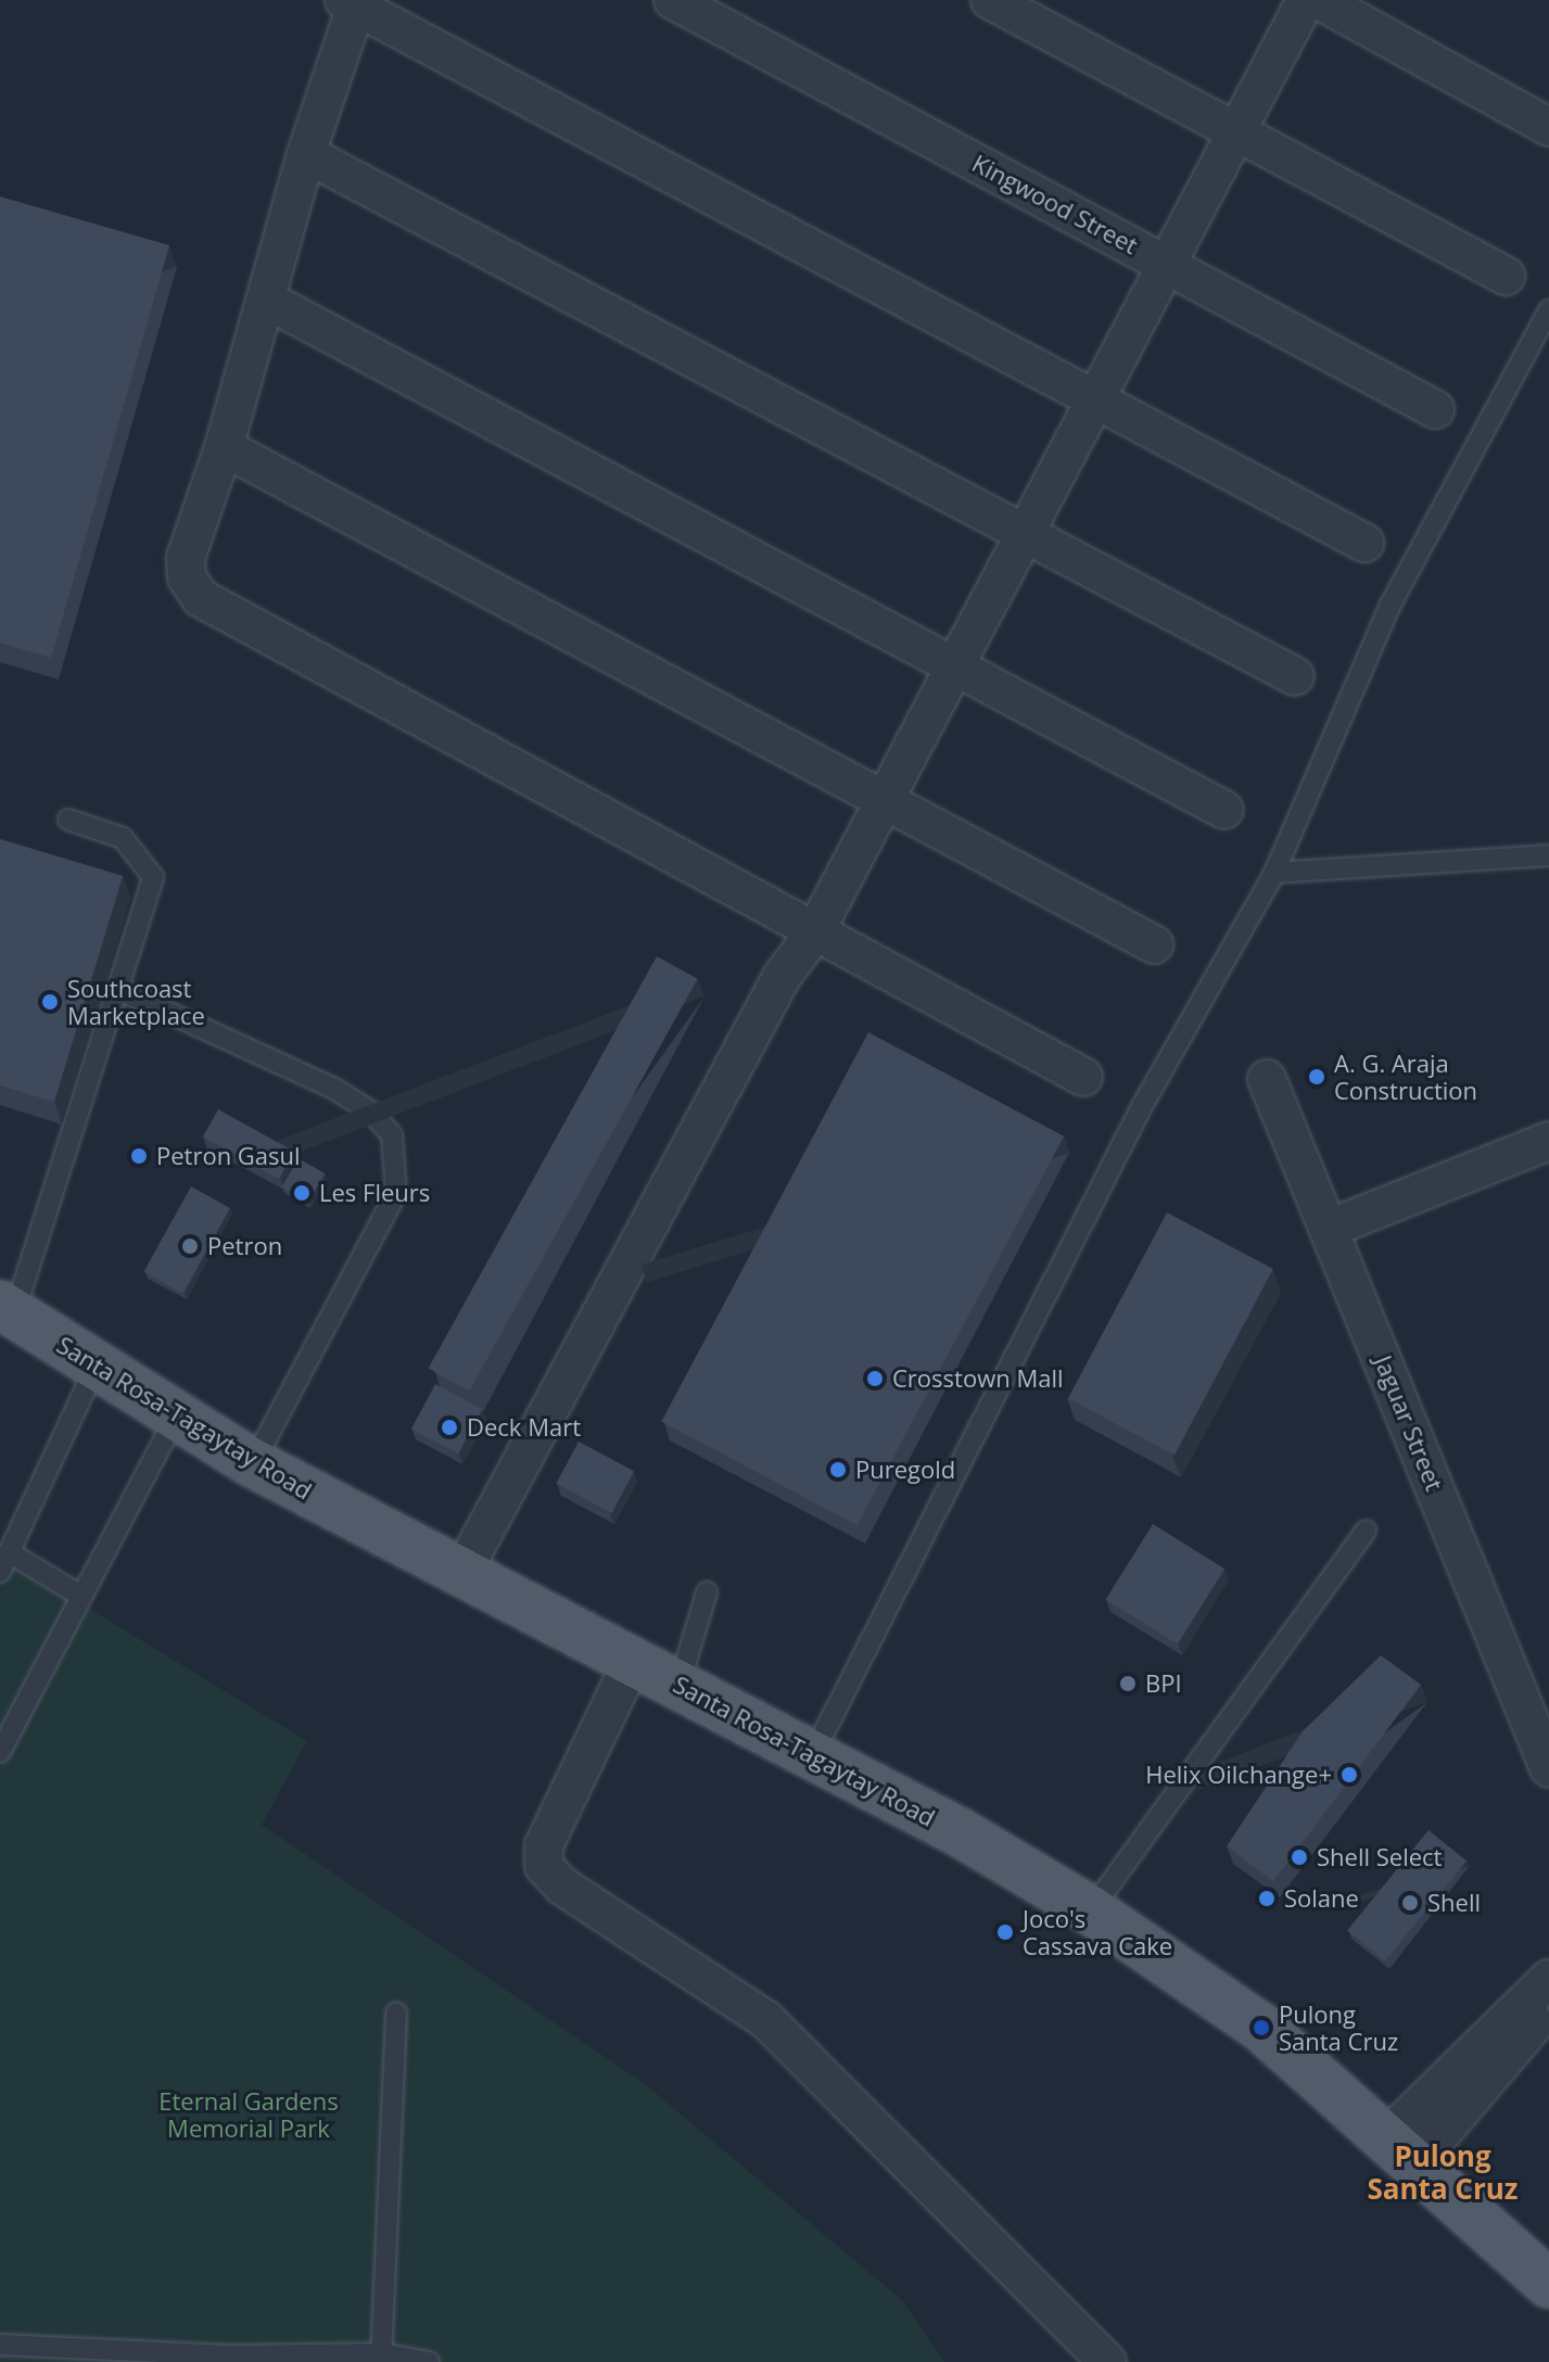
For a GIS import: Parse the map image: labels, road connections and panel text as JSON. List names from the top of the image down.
{
  "streets": {
    "main road": ["Santa Rosa-Tagaytay Road"],
    "street": ["Kingwood Street", "Jaguar Street"]
  },
  "districts": ["Pulong Santa Cruz"],
  "parks": ["Eternal Gardens Memorial Park"],
  "places": [
    "Southcoast Marketplace",
    "A. G. Araja Construction",
    "Petron Gasul",
    "Les Fleurs",
    "Petron",
    "Crosstown Mall",
    "Deck Mart",
    "Puregold",
    "BPI",
    "Helix Oilchange+",
    "Shell Select",
    "Solane",
    "Shell",
    "Joco's Cassava Cake",
    "Pulong Santa Cruz"
  ]
}
